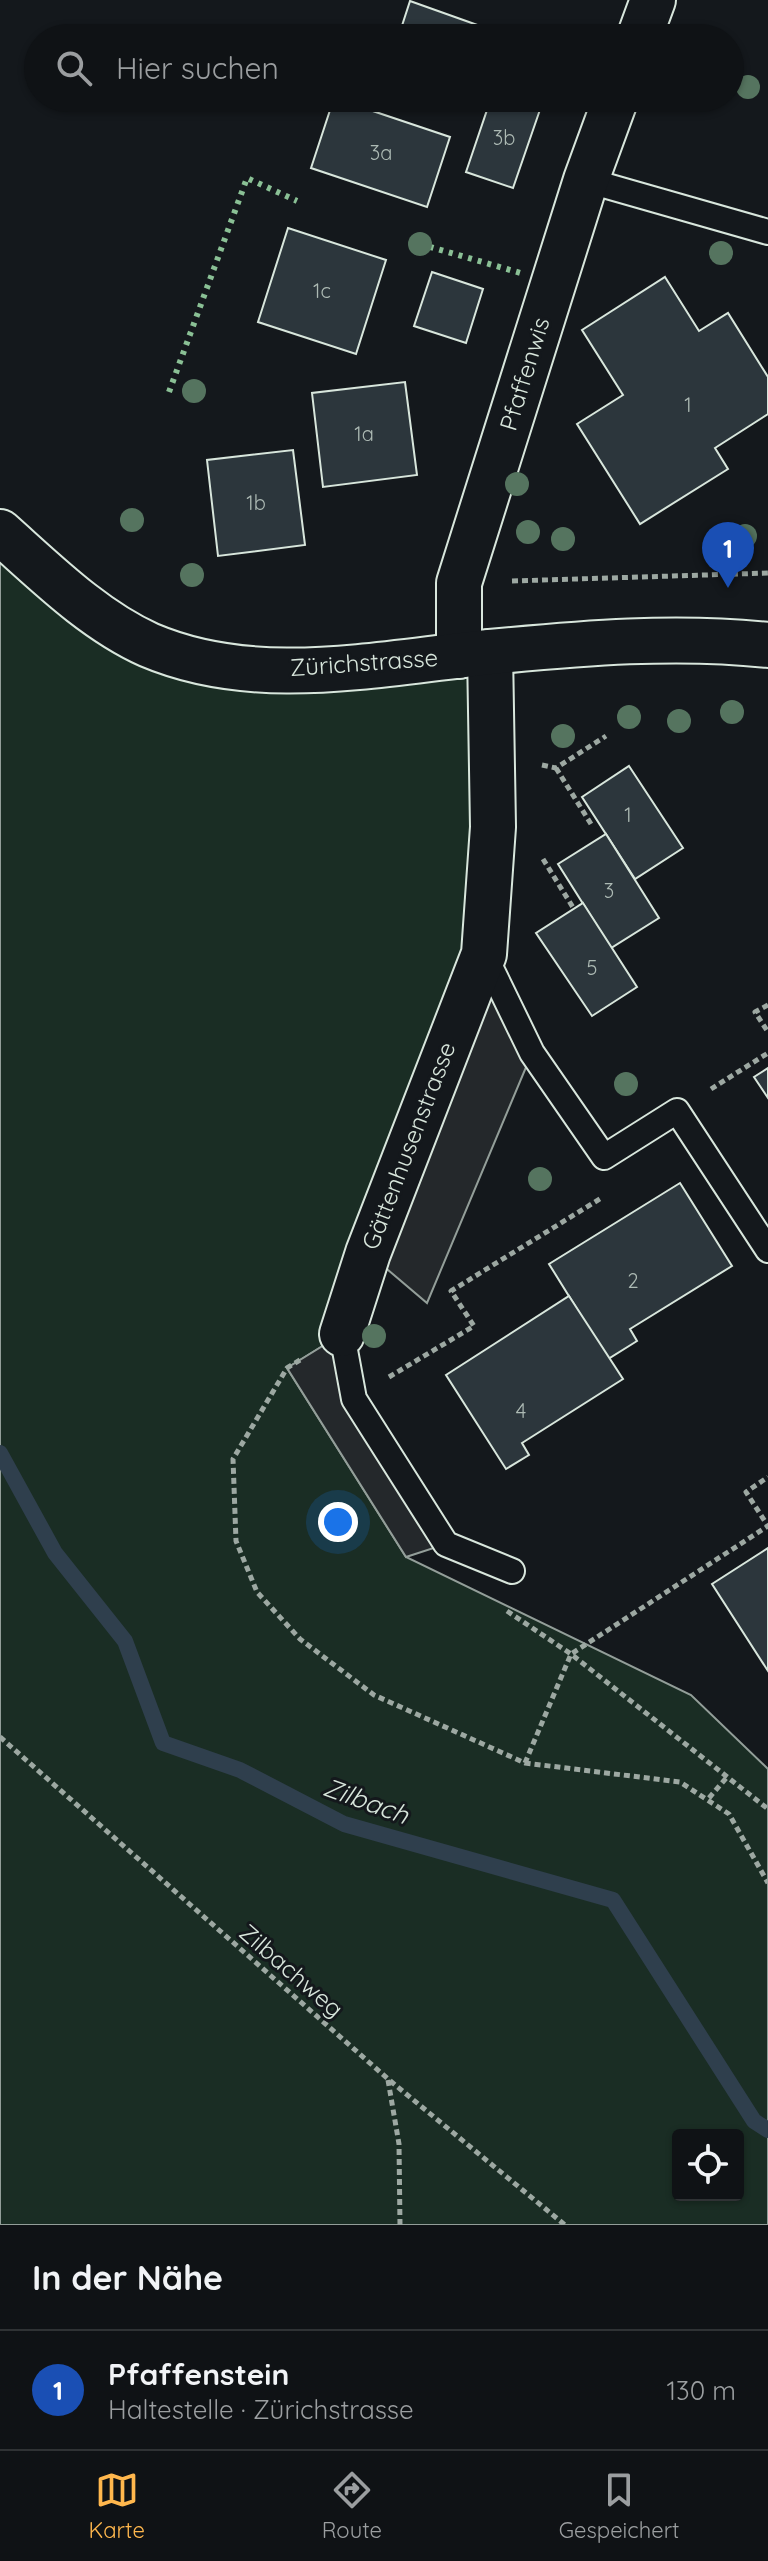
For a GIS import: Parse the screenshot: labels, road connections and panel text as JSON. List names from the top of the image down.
{
  "streets": {
    "street": ["Pfaffenwis", "Zürichstrasse", "Gättenhusenstrasse"],
    "path": ["Zilbachweg"]
  },
  "crossings": [
    ["Pfaffenwis", "Zürichstrasse"],
    ["Pfaffenwis", "Gättenhusenstrasse"],
    ["Zürichstrasse", "Gättenhusenstrasse"]
  ],
  "water": ["Zilbach"],
  "house_numbers": [
    "3b",
    "3a",
    "1c",
    "1",
    "1a",
    "1b",
    "1",
    "3",
    "5",
    "2",
    "4"
  ],
  "page": {
    "search": "Hier suchen",
    "pins": "1",
    "heading": "In der Nähe",
    "list": [
      {
        "mark": "1",
        "name": "Pfaffenstein",
        "note": "Haltestelle · Zürichstrasse",
        "value": "130 m"
      }
    ],
    "nav": ["Karte", "Route", "Gespeichert"]
  }
}
